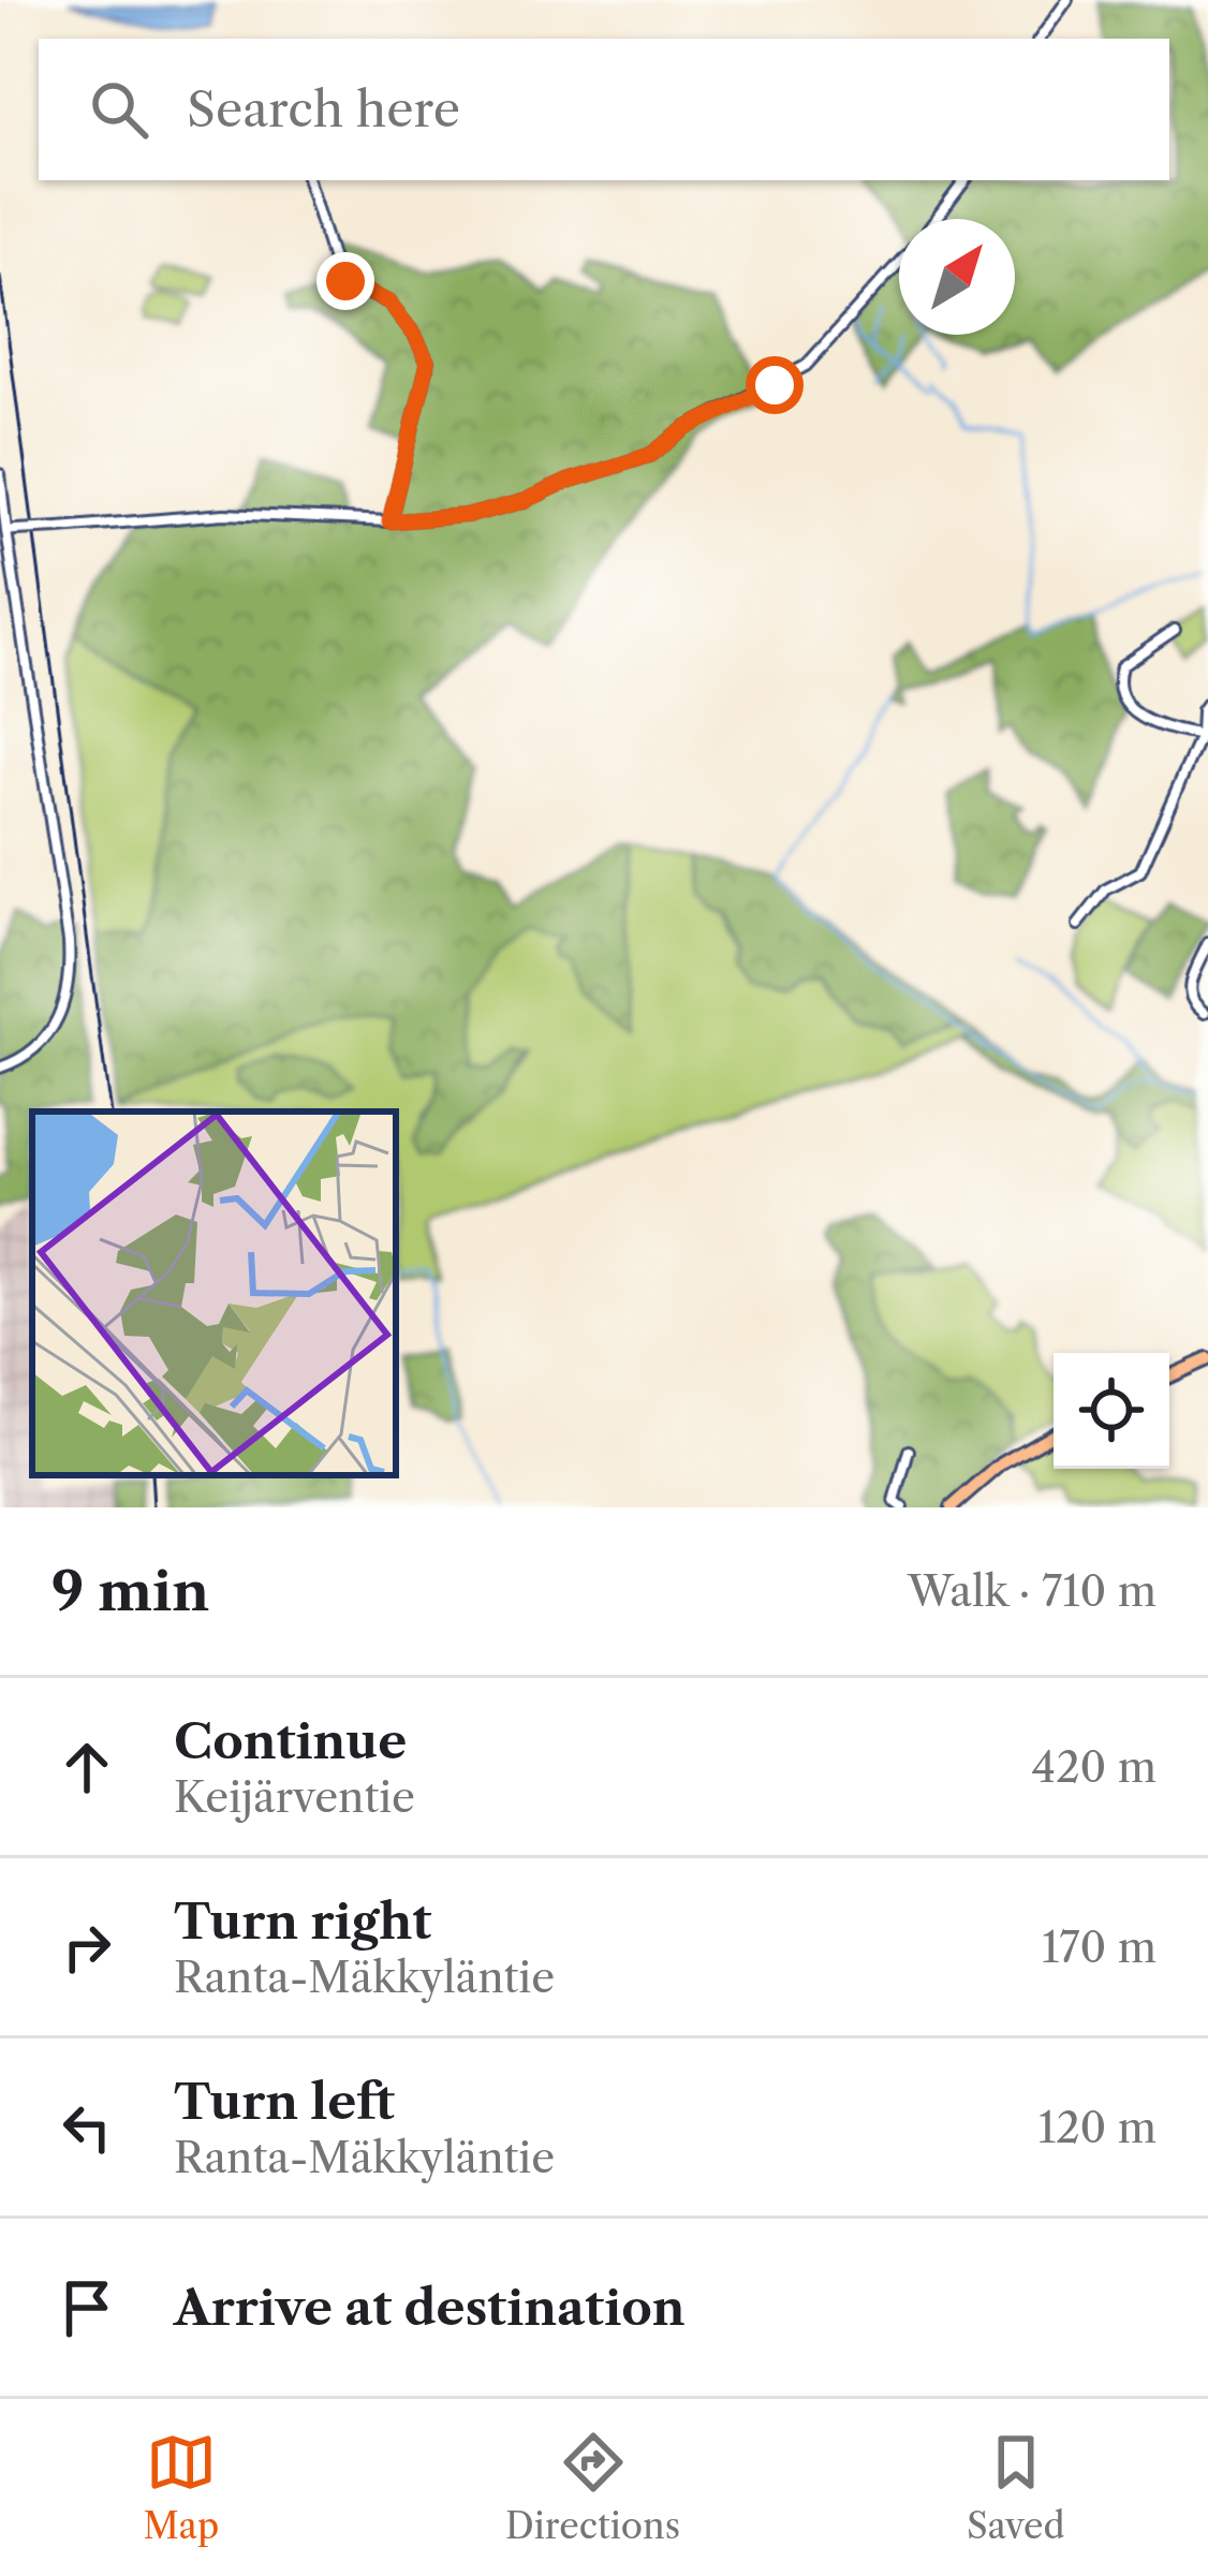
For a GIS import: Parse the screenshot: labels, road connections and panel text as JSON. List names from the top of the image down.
{
  "north": "top right",
  "page": {
    "search": "Search here",
    "heading": ["9 min", "Walk · 710 m"],
    "list": [
      ["Continue", "Keijärventie", "420 m"],
      ["Turn right", "Ranta-Mäkkyläntie", "170 m"],
      ["Turn left", "Ranta-Mäkkyläntie", "120 m"],
      "Arrive at destination"
    ],
    "nav": ["Map", "Directions", "Saved"]
  }
}
